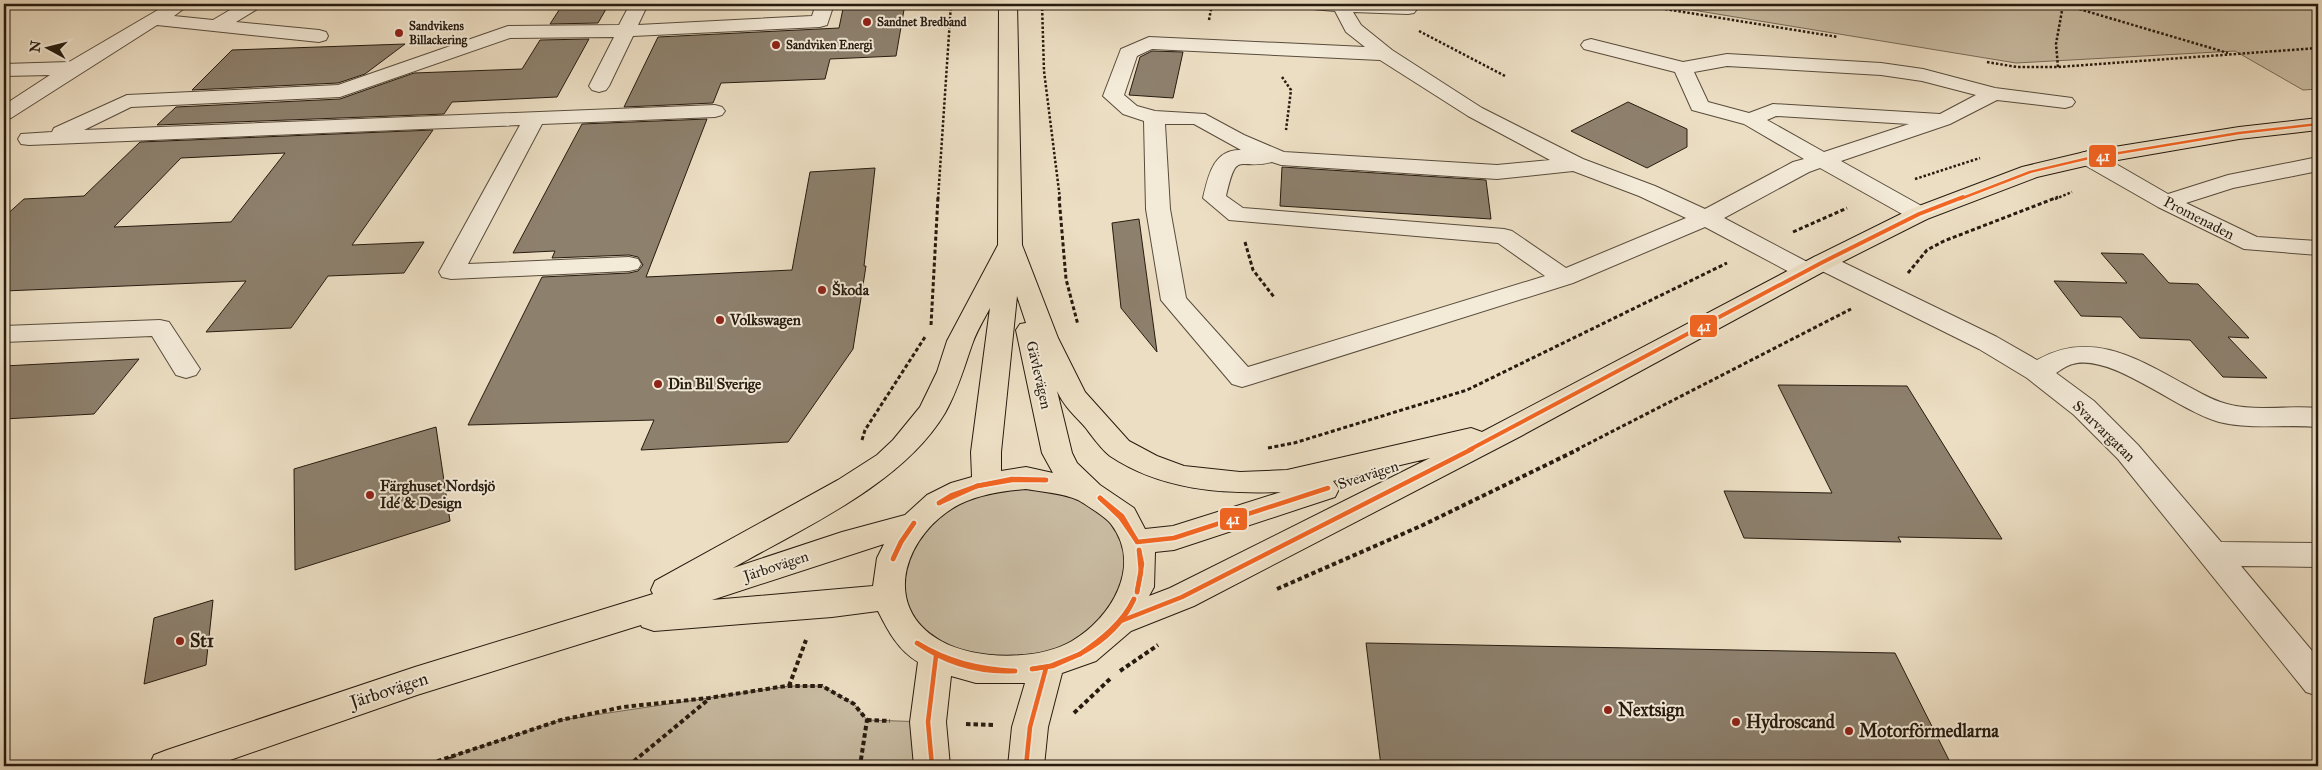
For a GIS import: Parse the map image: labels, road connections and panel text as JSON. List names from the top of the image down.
{
  "streets": {
    "main road": ["Gävlevägen", "Sveavägen", "Järbovägen"],
    "street": ["Promenaden", "Svarvargatan"]
  },
  "crossings": [
    ["Promenaden", "Sveavägen"],
    ["Gävlevägen", "Sveavägen"],
    ["Gävlevägen", "Järbovägen"],
    ["Svarvargatan", "Sveavägen"]
  ],
  "places": [
    "Sandnet Bredband",
    "Sandvikens Billackering",
    "Sandviken Energi",
    "Škoda",
    "Volkswagen",
    "Din Bil Sverige",
    "Färghuset Nordsjö Idé & Design",
    "St1",
    "Nextsign",
    "Hydroscand",
    "Motorförmedlarna"
  ],
  "lines": ["transit line 41"],
  "north": "left"
}
